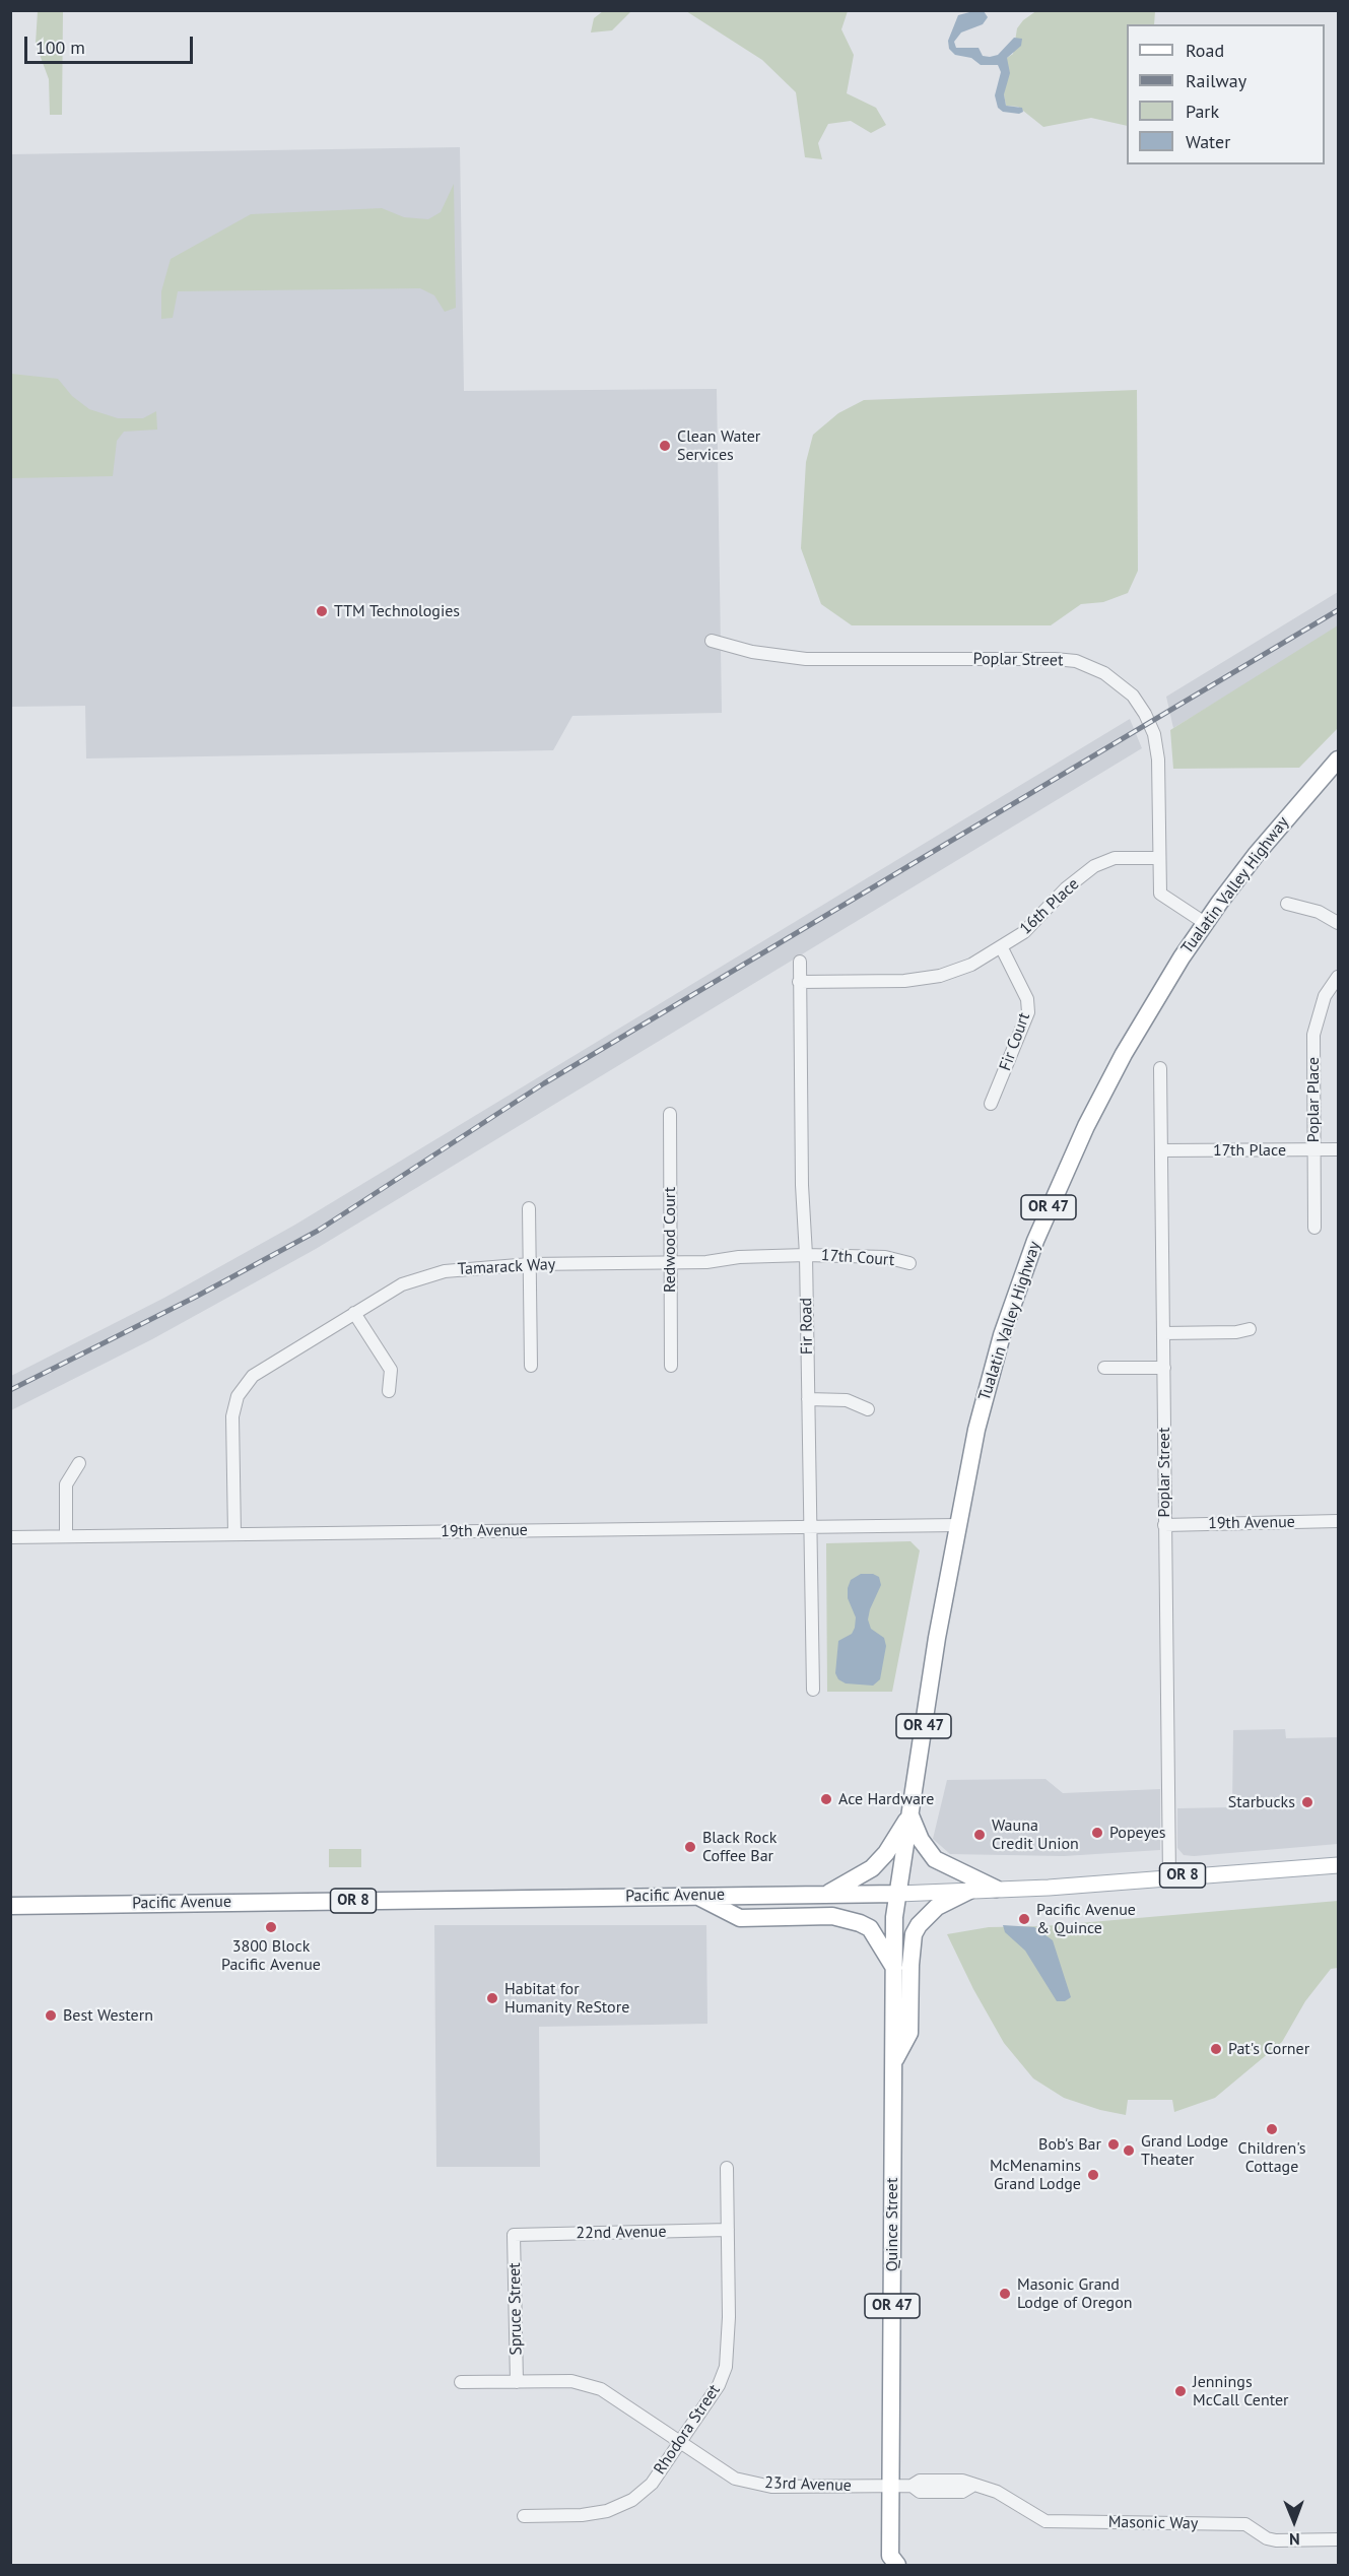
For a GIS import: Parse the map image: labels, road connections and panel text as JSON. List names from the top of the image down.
{
  "streets": {
    "highway": [
      "Tualatin Valley Highway",
      "OR 47",
      "OR 8",
      "Pacific Avenue",
      "Quince Street"
    ],
    "street": [
      "Poplar Street",
      "16th Place",
      "Fir Court",
      "Poplar Place",
      "17th Place",
      "Redwood Court",
      "17th Court",
      "Tamarack Way",
      "Fir Road",
      "19th Avenue",
      "22nd Avenue",
      "Spruce Street",
      "Rhodora Street",
      "23rd Avenue",
      "Masonic Way"
    ]
  },
  "crossings": [
    ["Poplar Street", "Tualatin Valley Highway"],
    ["Poplar Street", "16th Place"],
    ["Poplar Street", "17th Place"],
    ["Poplar Street", "19th Avenue"],
    ["Poplar Street", "Pacific Avenue"],
    ["Tualatin Valley Highway", "19th Avenue"],
    ["Tualatin Valley Highway", "Pacific Avenue"],
    ["Tualatin Valley Highway", "Quince Street"],
    ["16th Place", "Fir Court"],
    ["16th Place", "Fir Road"],
    ["Poplar Place", "17th Place"],
    ["Redwood Court", "Tamarack Way"],
    ["17th Court", "Tamarack Way"],
    ["17th Court", "Fir Road"],
    ["Tamarack Way", "Fir Road"],
    ["Tamarack Way", "19th Avenue"],
    ["Fir Road", "19th Avenue"],
    ["Pacific Avenue", "Quince Street"],
    ["Quince Street", "23rd Avenue"],
    ["Quince Street", "Masonic Way"],
    ["22nd Avenue", "Spruce Street"],
    ["22nd Avenue", "Rhodora Street"],
    ["Spruce Street", "23rd Avenue"],
    ["Rhodora Street", "23rd Avenue"],
    ["23rd Avenue", "Masonic Way"]
  ],
  "places": [
    "Clean Water Services",
    "TTM Technologies",
    "Ace Hardware",
    "Starbucks",
    "Popeyes",
    "Wauna Credit Union",
    "Black Rock Coffee Bar",
    "Pacific Avenue & Quince",
    "3800 Block Pacific Avenue",
    "Habitat for Humanity ReStore",
    "Best Western",
    "Pat's Corner",
    "Children's Cottage",
    "Bob's Bar",
    "Grand Lodge Theater",
    "McMenamins Grand Lodge",
    "Masonic Grand Lodge of Oregon",
    "Jennings McCall Center"
  ],
  "legend": [
    "Road",
    "Railway",
    "Park",
    "Water"
  ],
  "scale_bar": "100 m",
  "north": "bottom"
}
